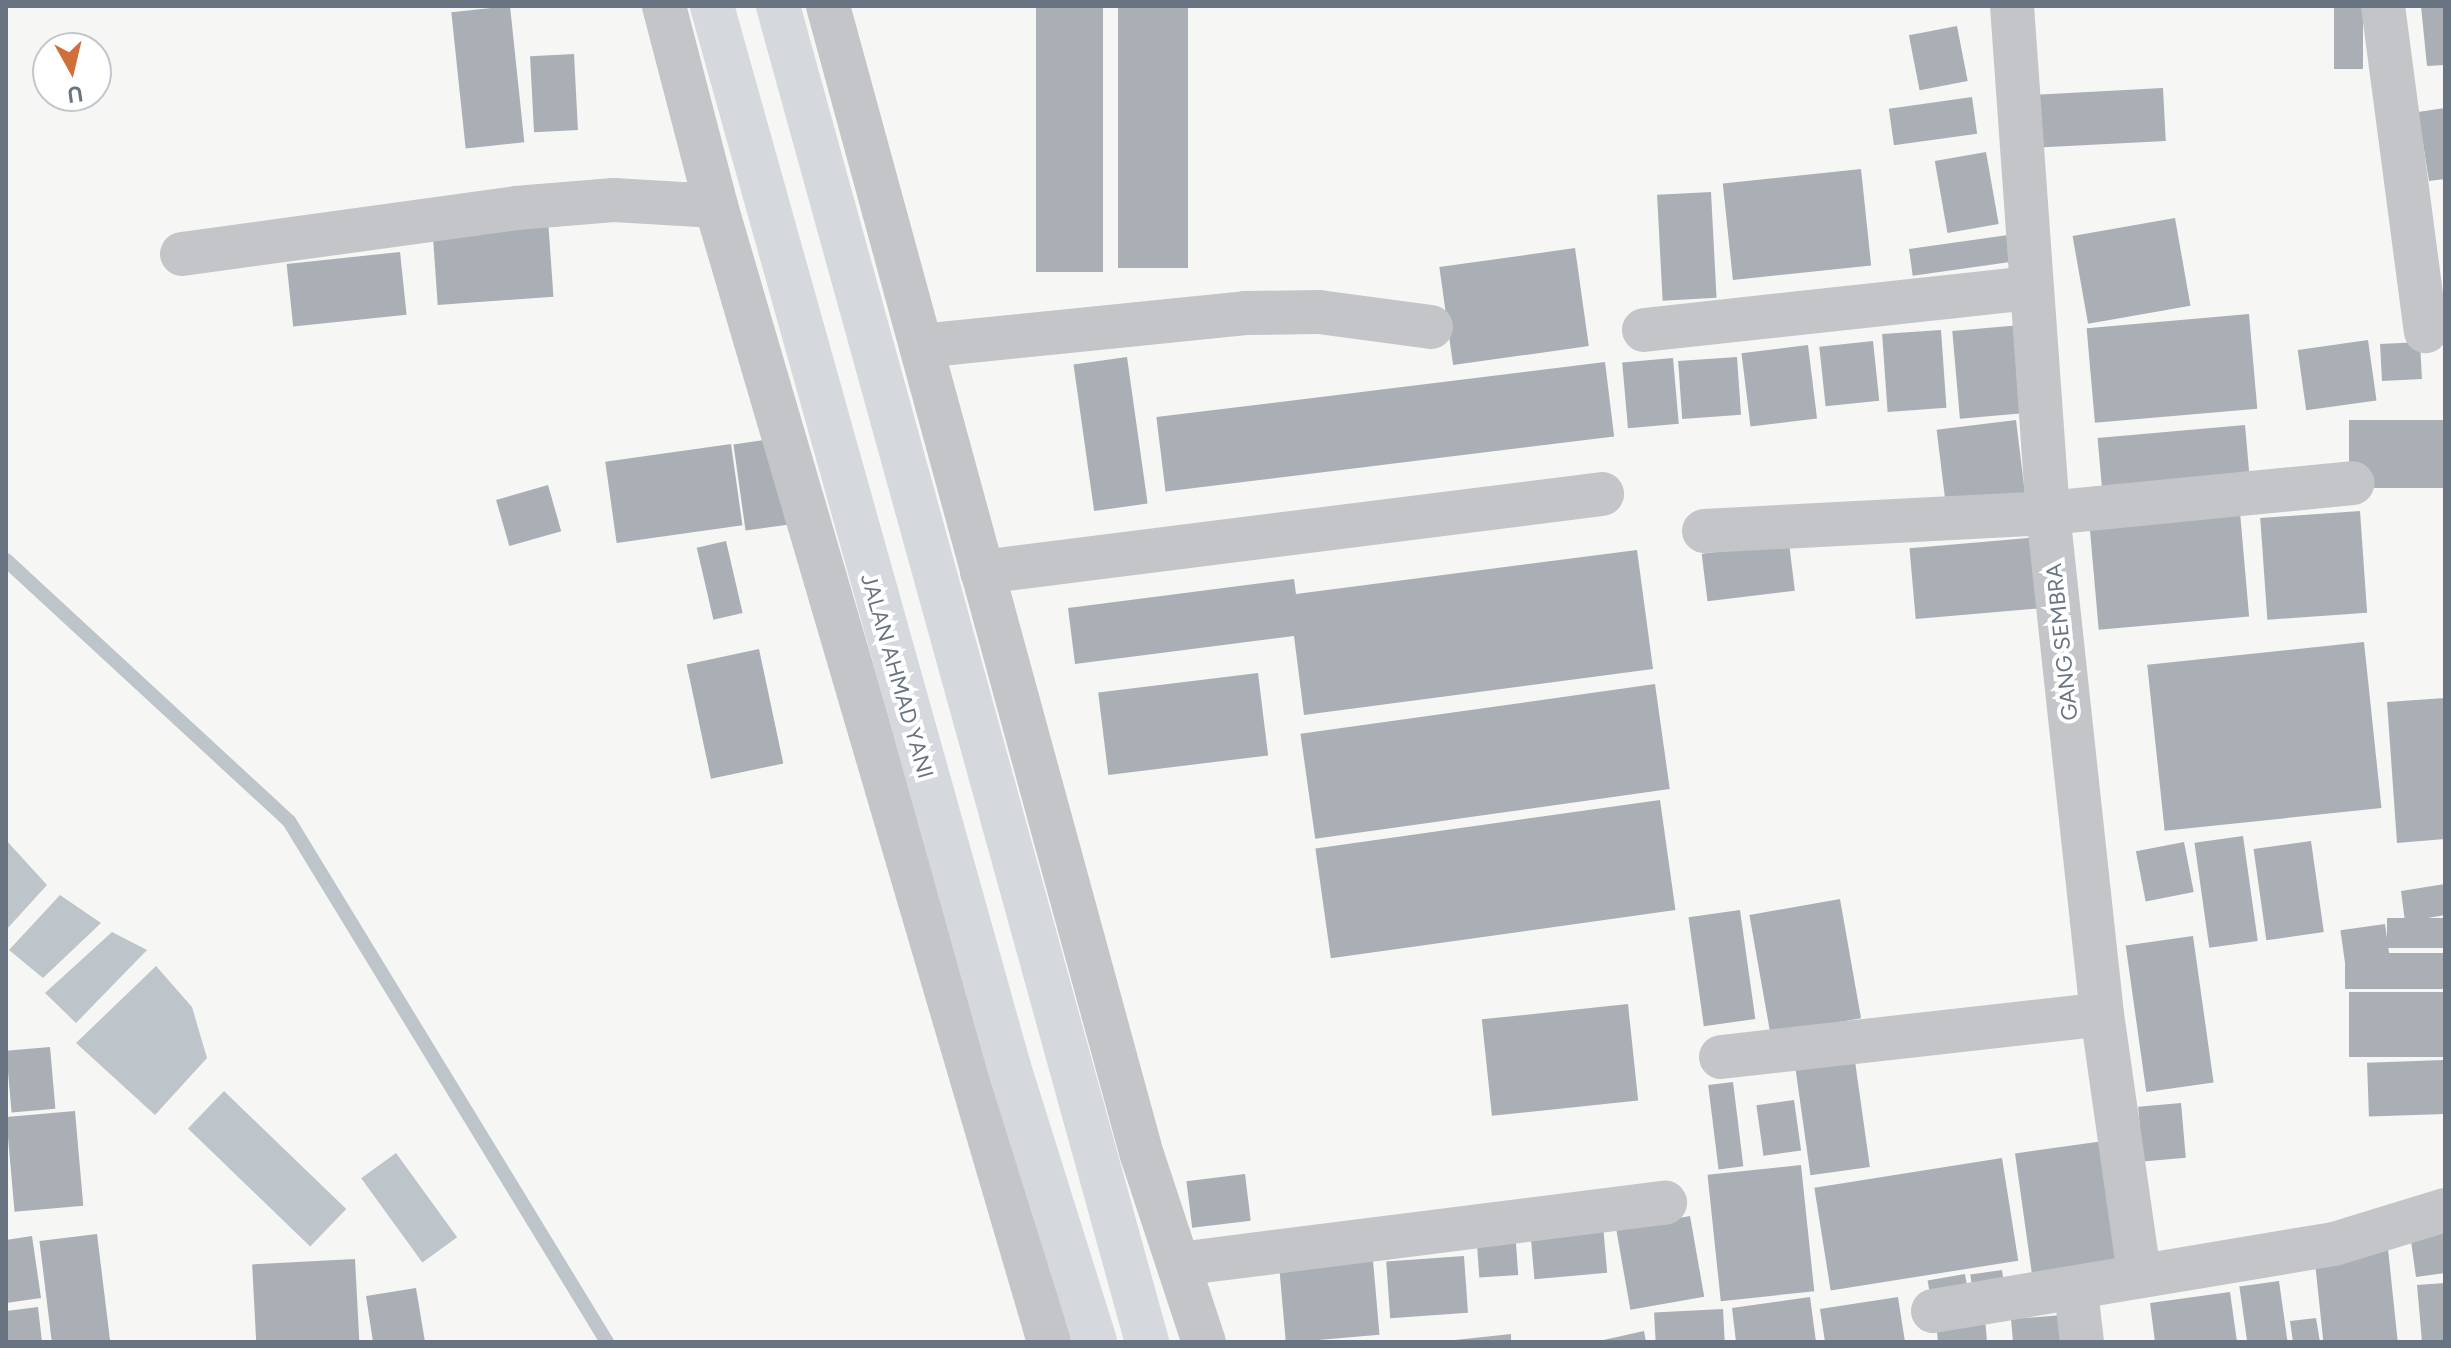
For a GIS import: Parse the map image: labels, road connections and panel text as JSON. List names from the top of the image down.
{
  "streets": {
    "highway": ["JALAN AHMAD YANI"],
    "street": ["GANG SEMBRA"]
  },
  "north": "bottom"
}
